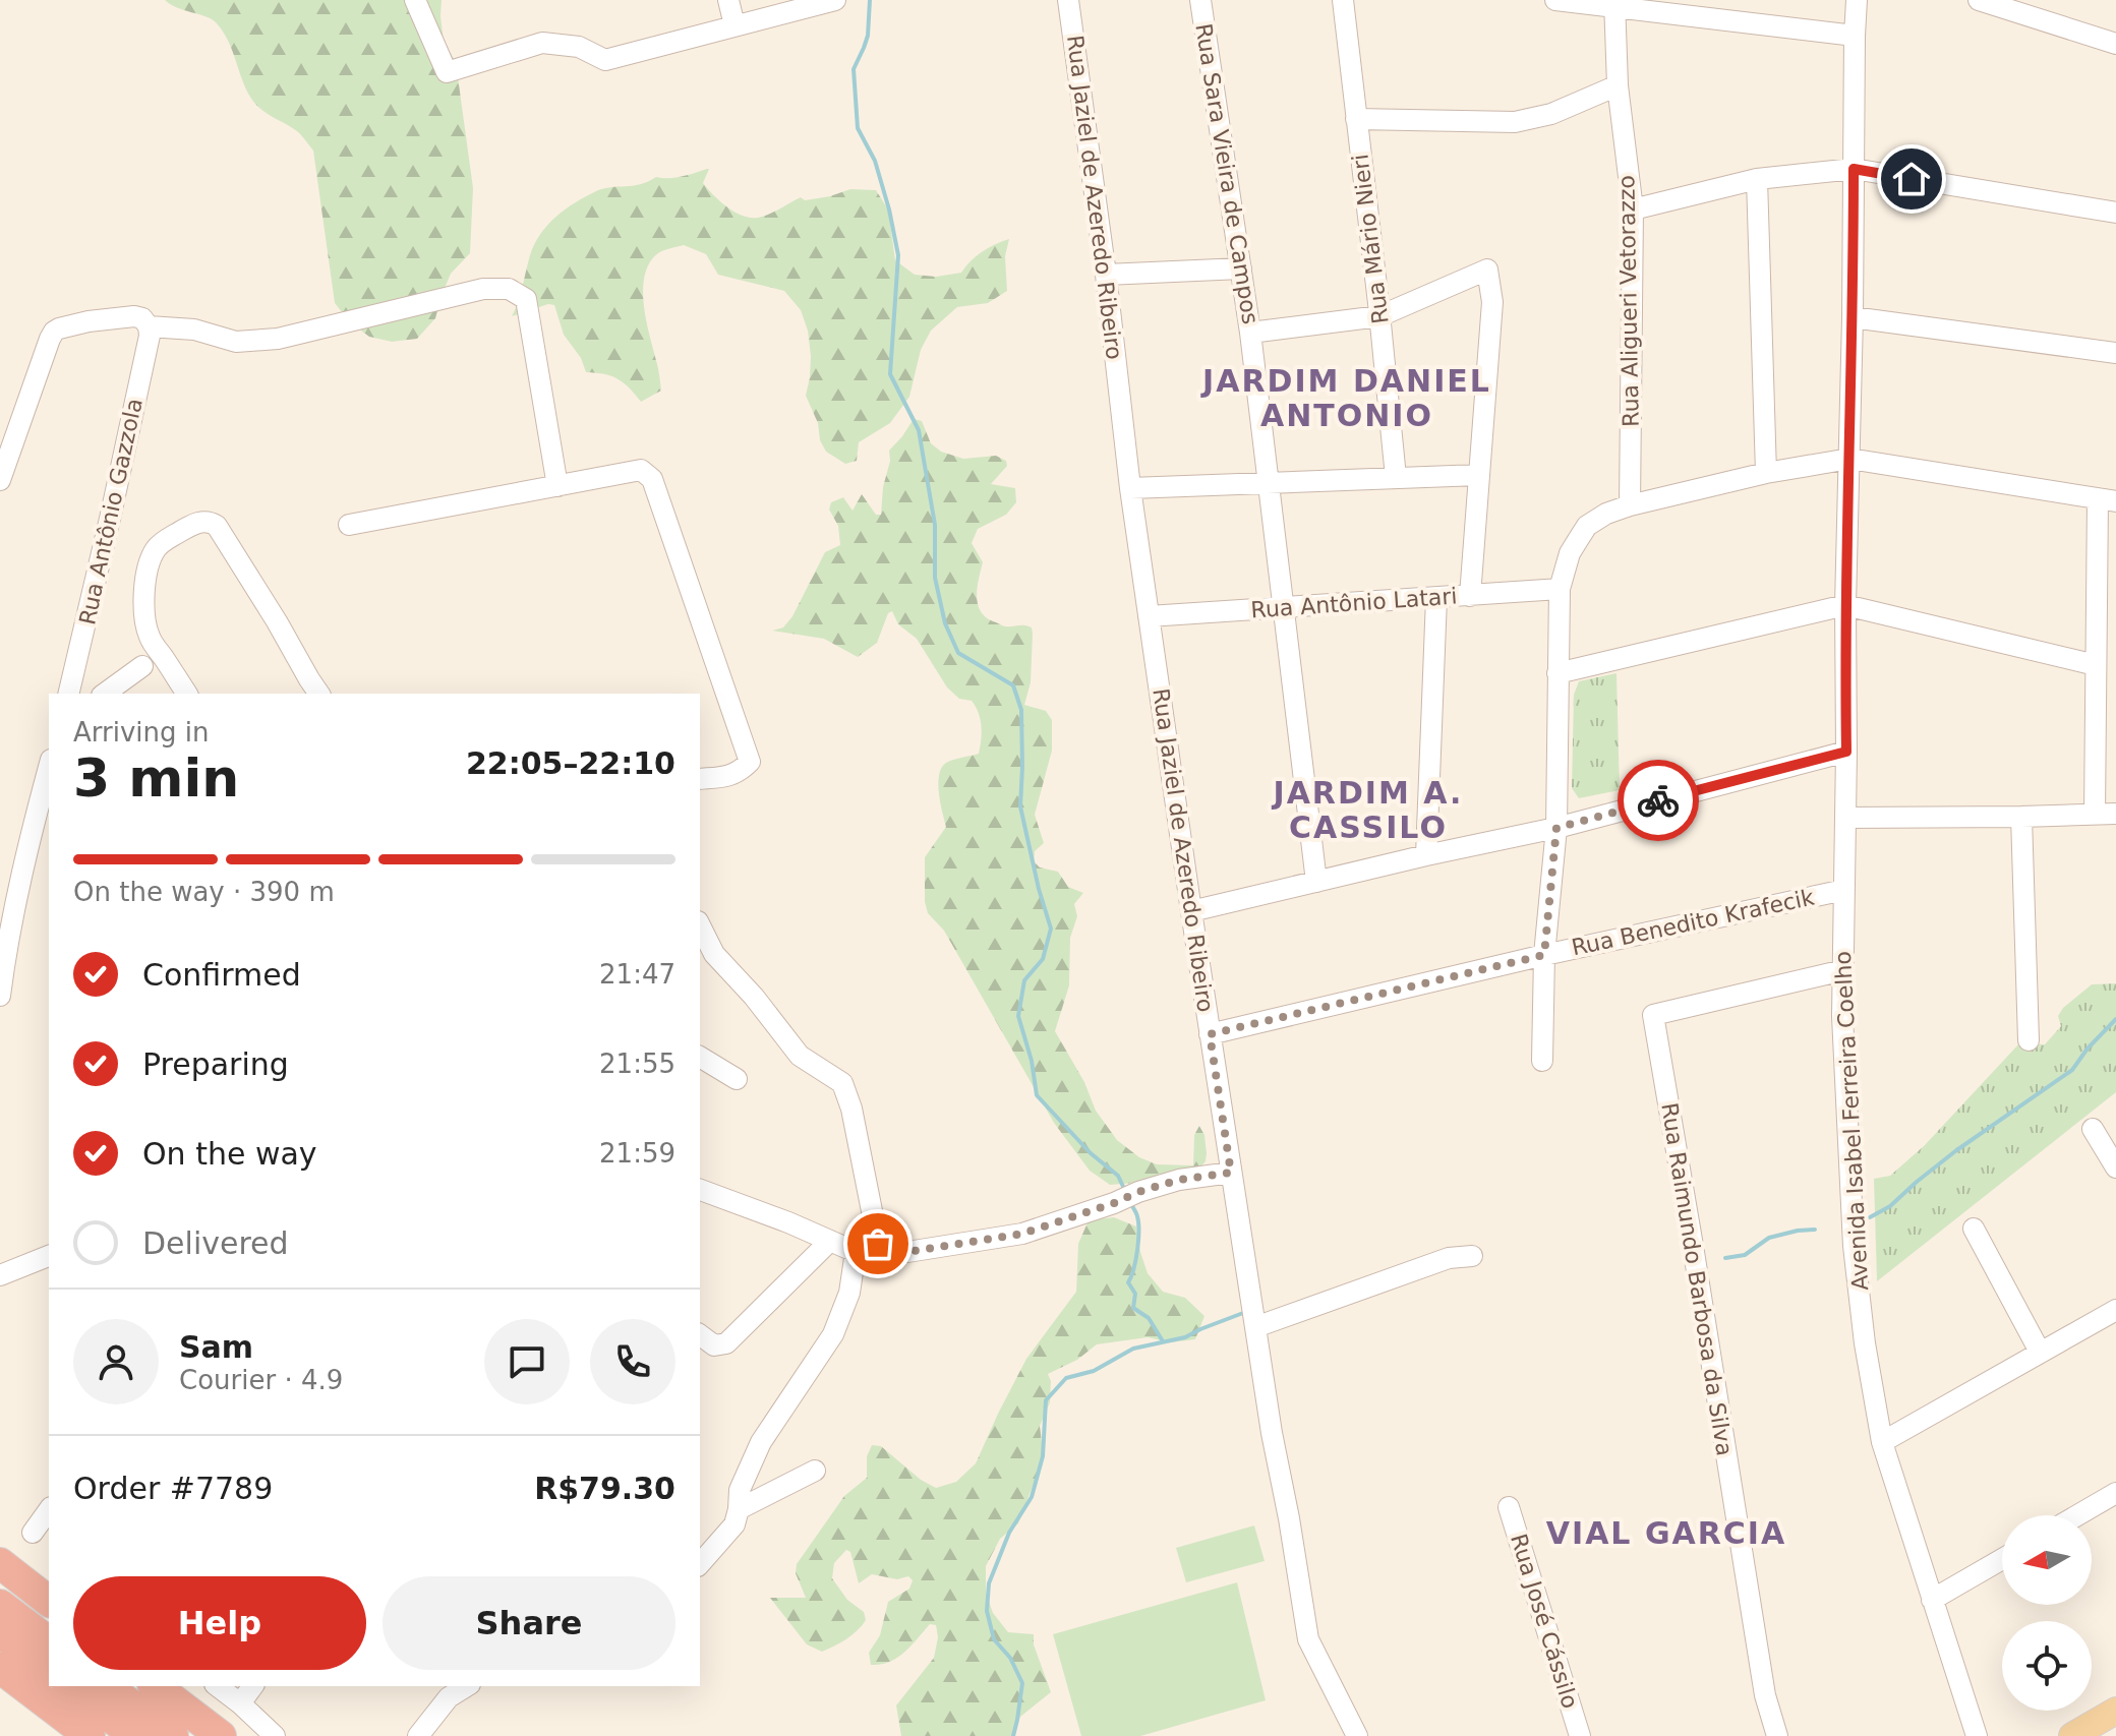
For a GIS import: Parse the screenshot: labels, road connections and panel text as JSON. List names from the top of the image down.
{
  "streets": {
    "street": [
      "Rua Sara Vieira de Campos",
      "Rua Jaziel de Azeredo Ribeiro",
      "Rua Mário Nieri",
      "Rua Aligueri Vetorazzo",
      "Rua Antônio Gazzola",
      "Rua Antônio Latari",
      "Rua Benedito Krafecik",
      "Avenida Isabel Ferreira Coelho",
      "Rua Raimundo Barbosa da Silva",
      "Rua José Cássilo"
    ]
  },
  "crossings": [
    ["Rua Sara Vieira de Campos", "Rua Antônio Latari"],
    ["Rua Jaziel de Azeredo Ribeiro", "Rua Antônio Latari"],
    ["Rua Jaziel de Azeredo Ribeiro", "Rua Benedito Krafecik"],
    ["Rua Benedito Krafecik", "Avenida Isabel Ferreira Coelho"],
    ["Avenida Isabel Ferreira Coelho", "Rua Raimundo Barbosa da Silva"]
  ],
  "districts": ["JARDIM DANIEL ANTONIO", "JARDIM A. CASSILO", "VIAL GARCIA"],
  "north": "left",
  "page": {
    "heading": ["3 min", "Arriving in", "22:05–22:10"],
    "panel": [
      "Sam",
      "Courier · 4.9",
      "Order #7789",
      "R$79.30"
    ],
    "bar": "On the way · 390 m",
    "list": [
      ["Confirmed", "21:47"],
      ["Preparing", "21:55"],
      ["On the way", "21:59"],
      "Delivered"
    ],
    "buttons": ["Help", "Share"]
  }
}
